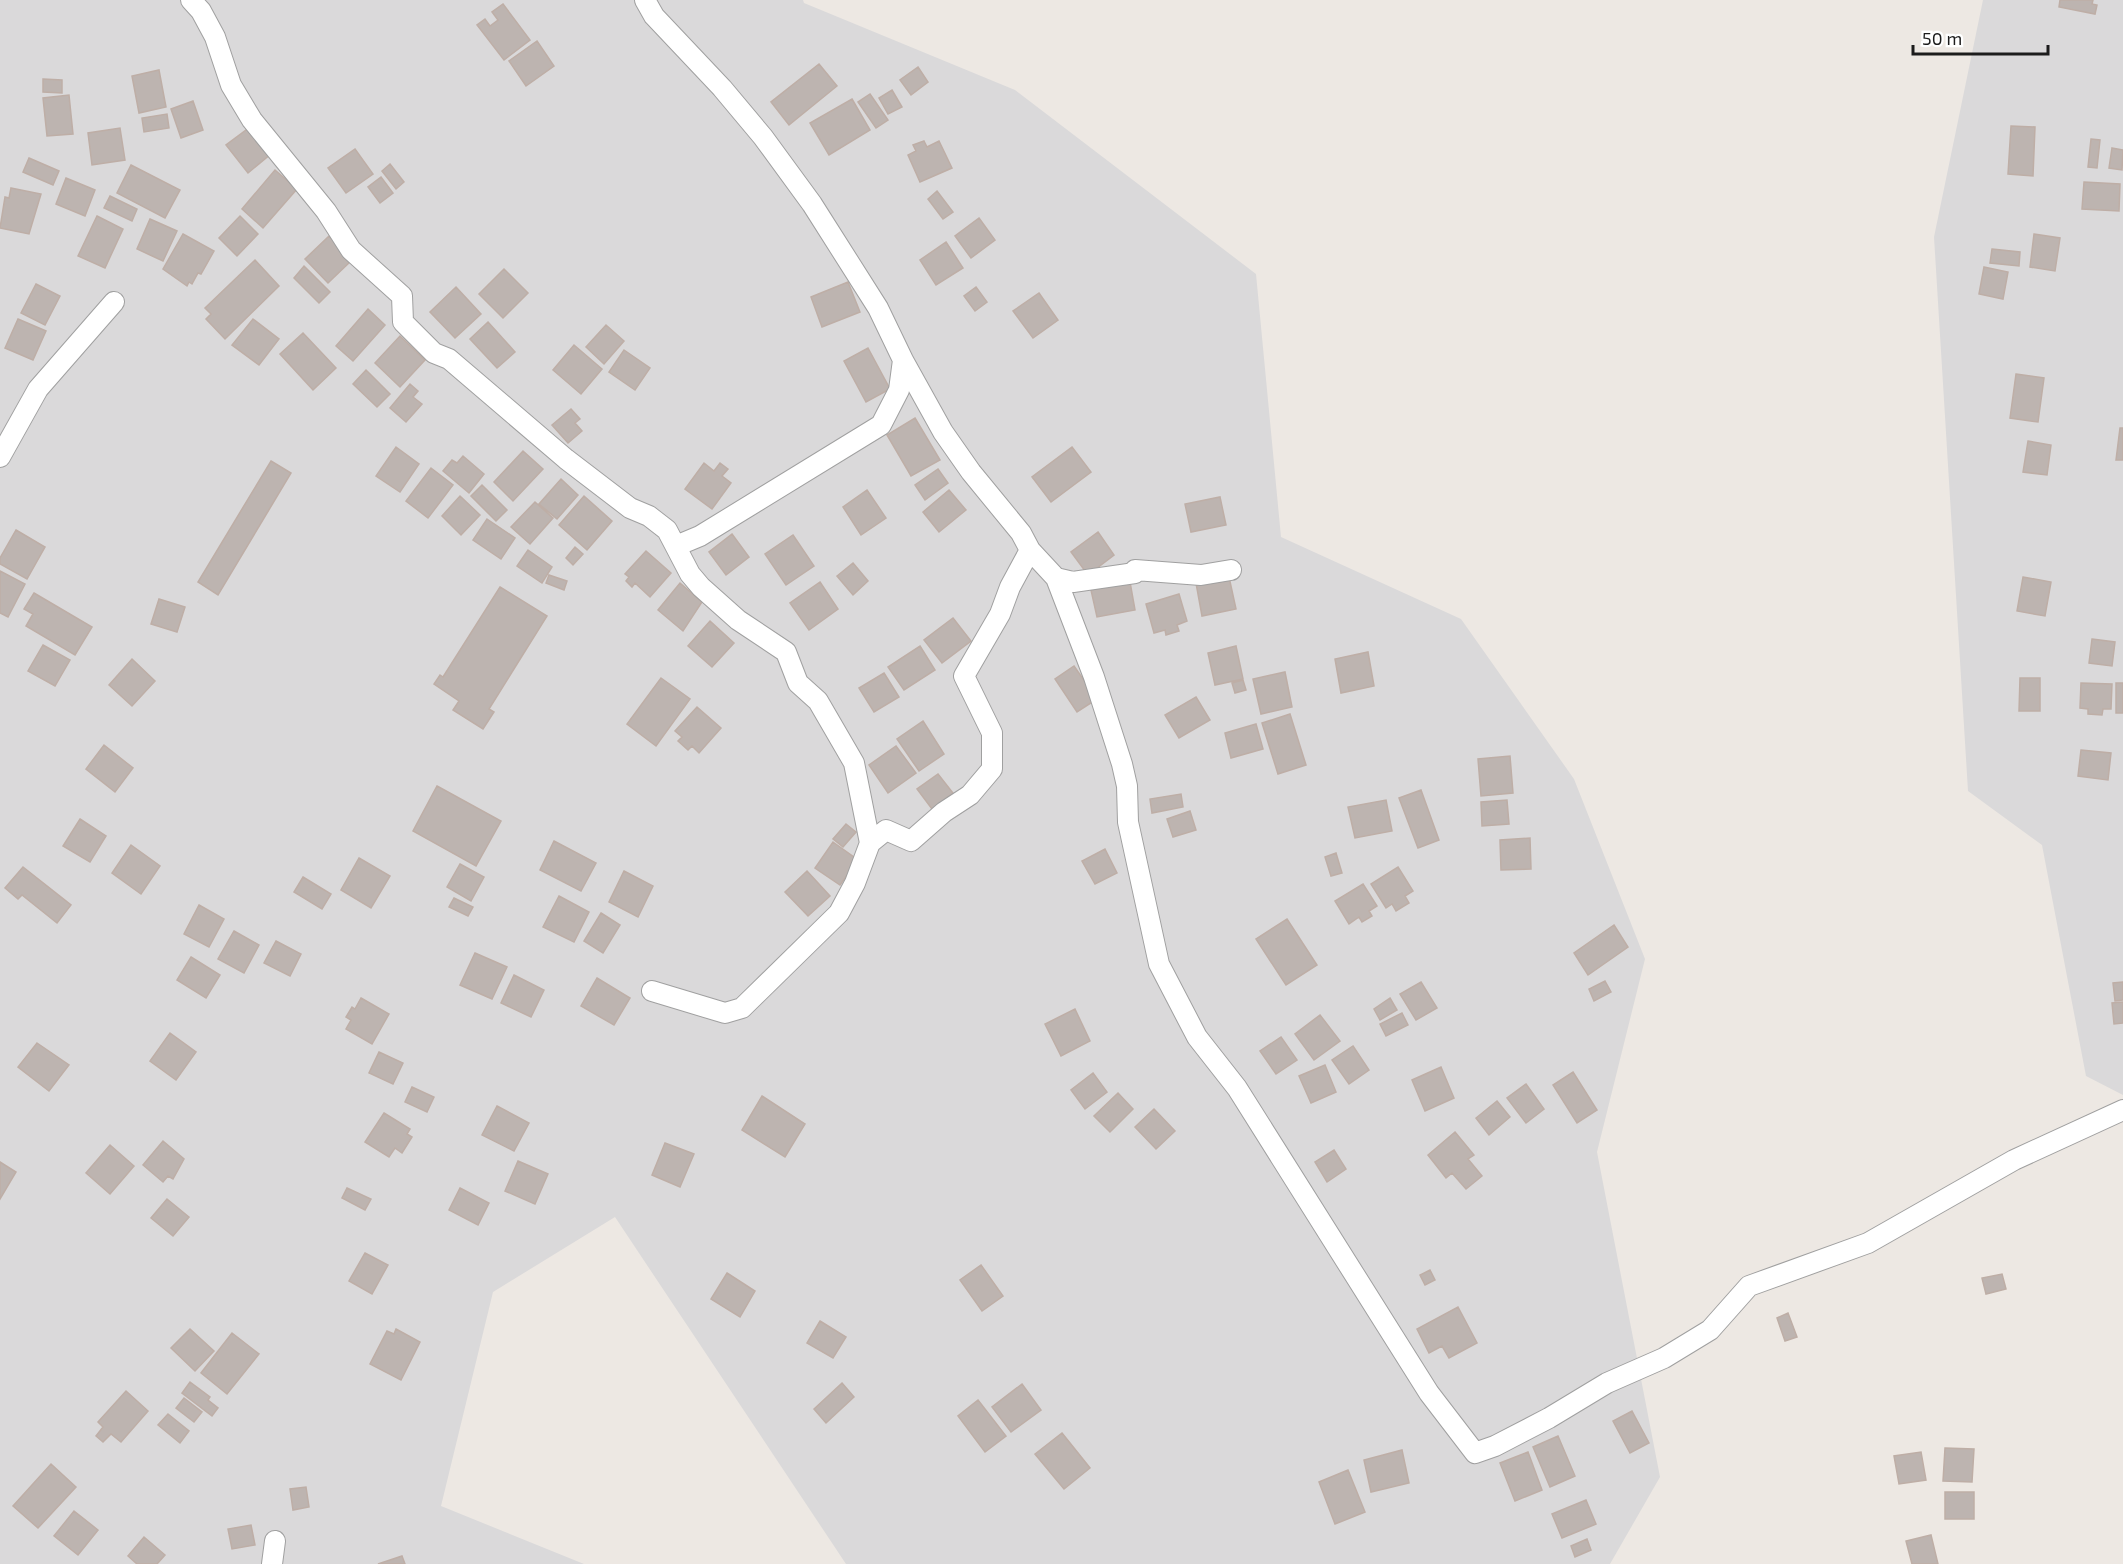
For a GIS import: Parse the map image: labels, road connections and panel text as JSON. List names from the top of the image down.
{
  "scale_bar": "50 m"
}
